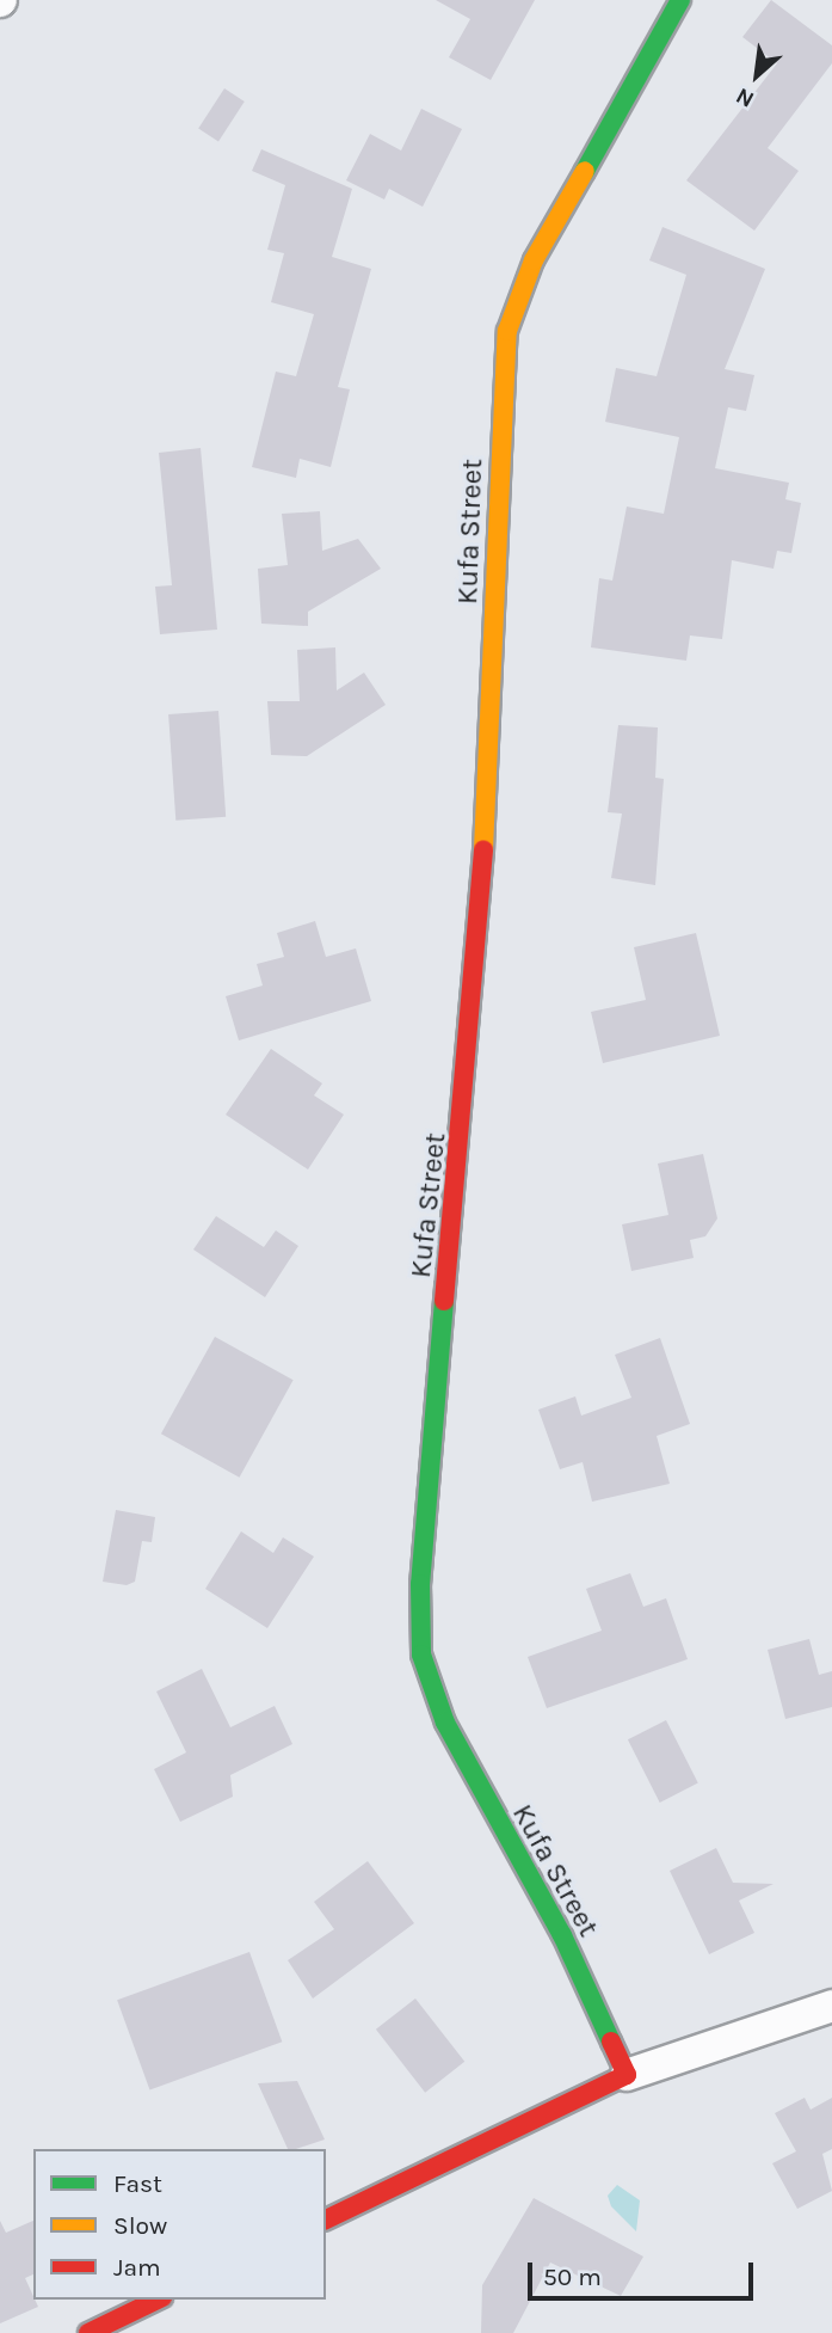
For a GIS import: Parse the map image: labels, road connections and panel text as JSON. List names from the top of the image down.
{
  "streets": {
    "street": ["Kufa Street"]
  },
  "legend": ["Fast", "Slow", "Jam"],
  "scale_bar": "50 m",
  "north": "bottom left"
}
